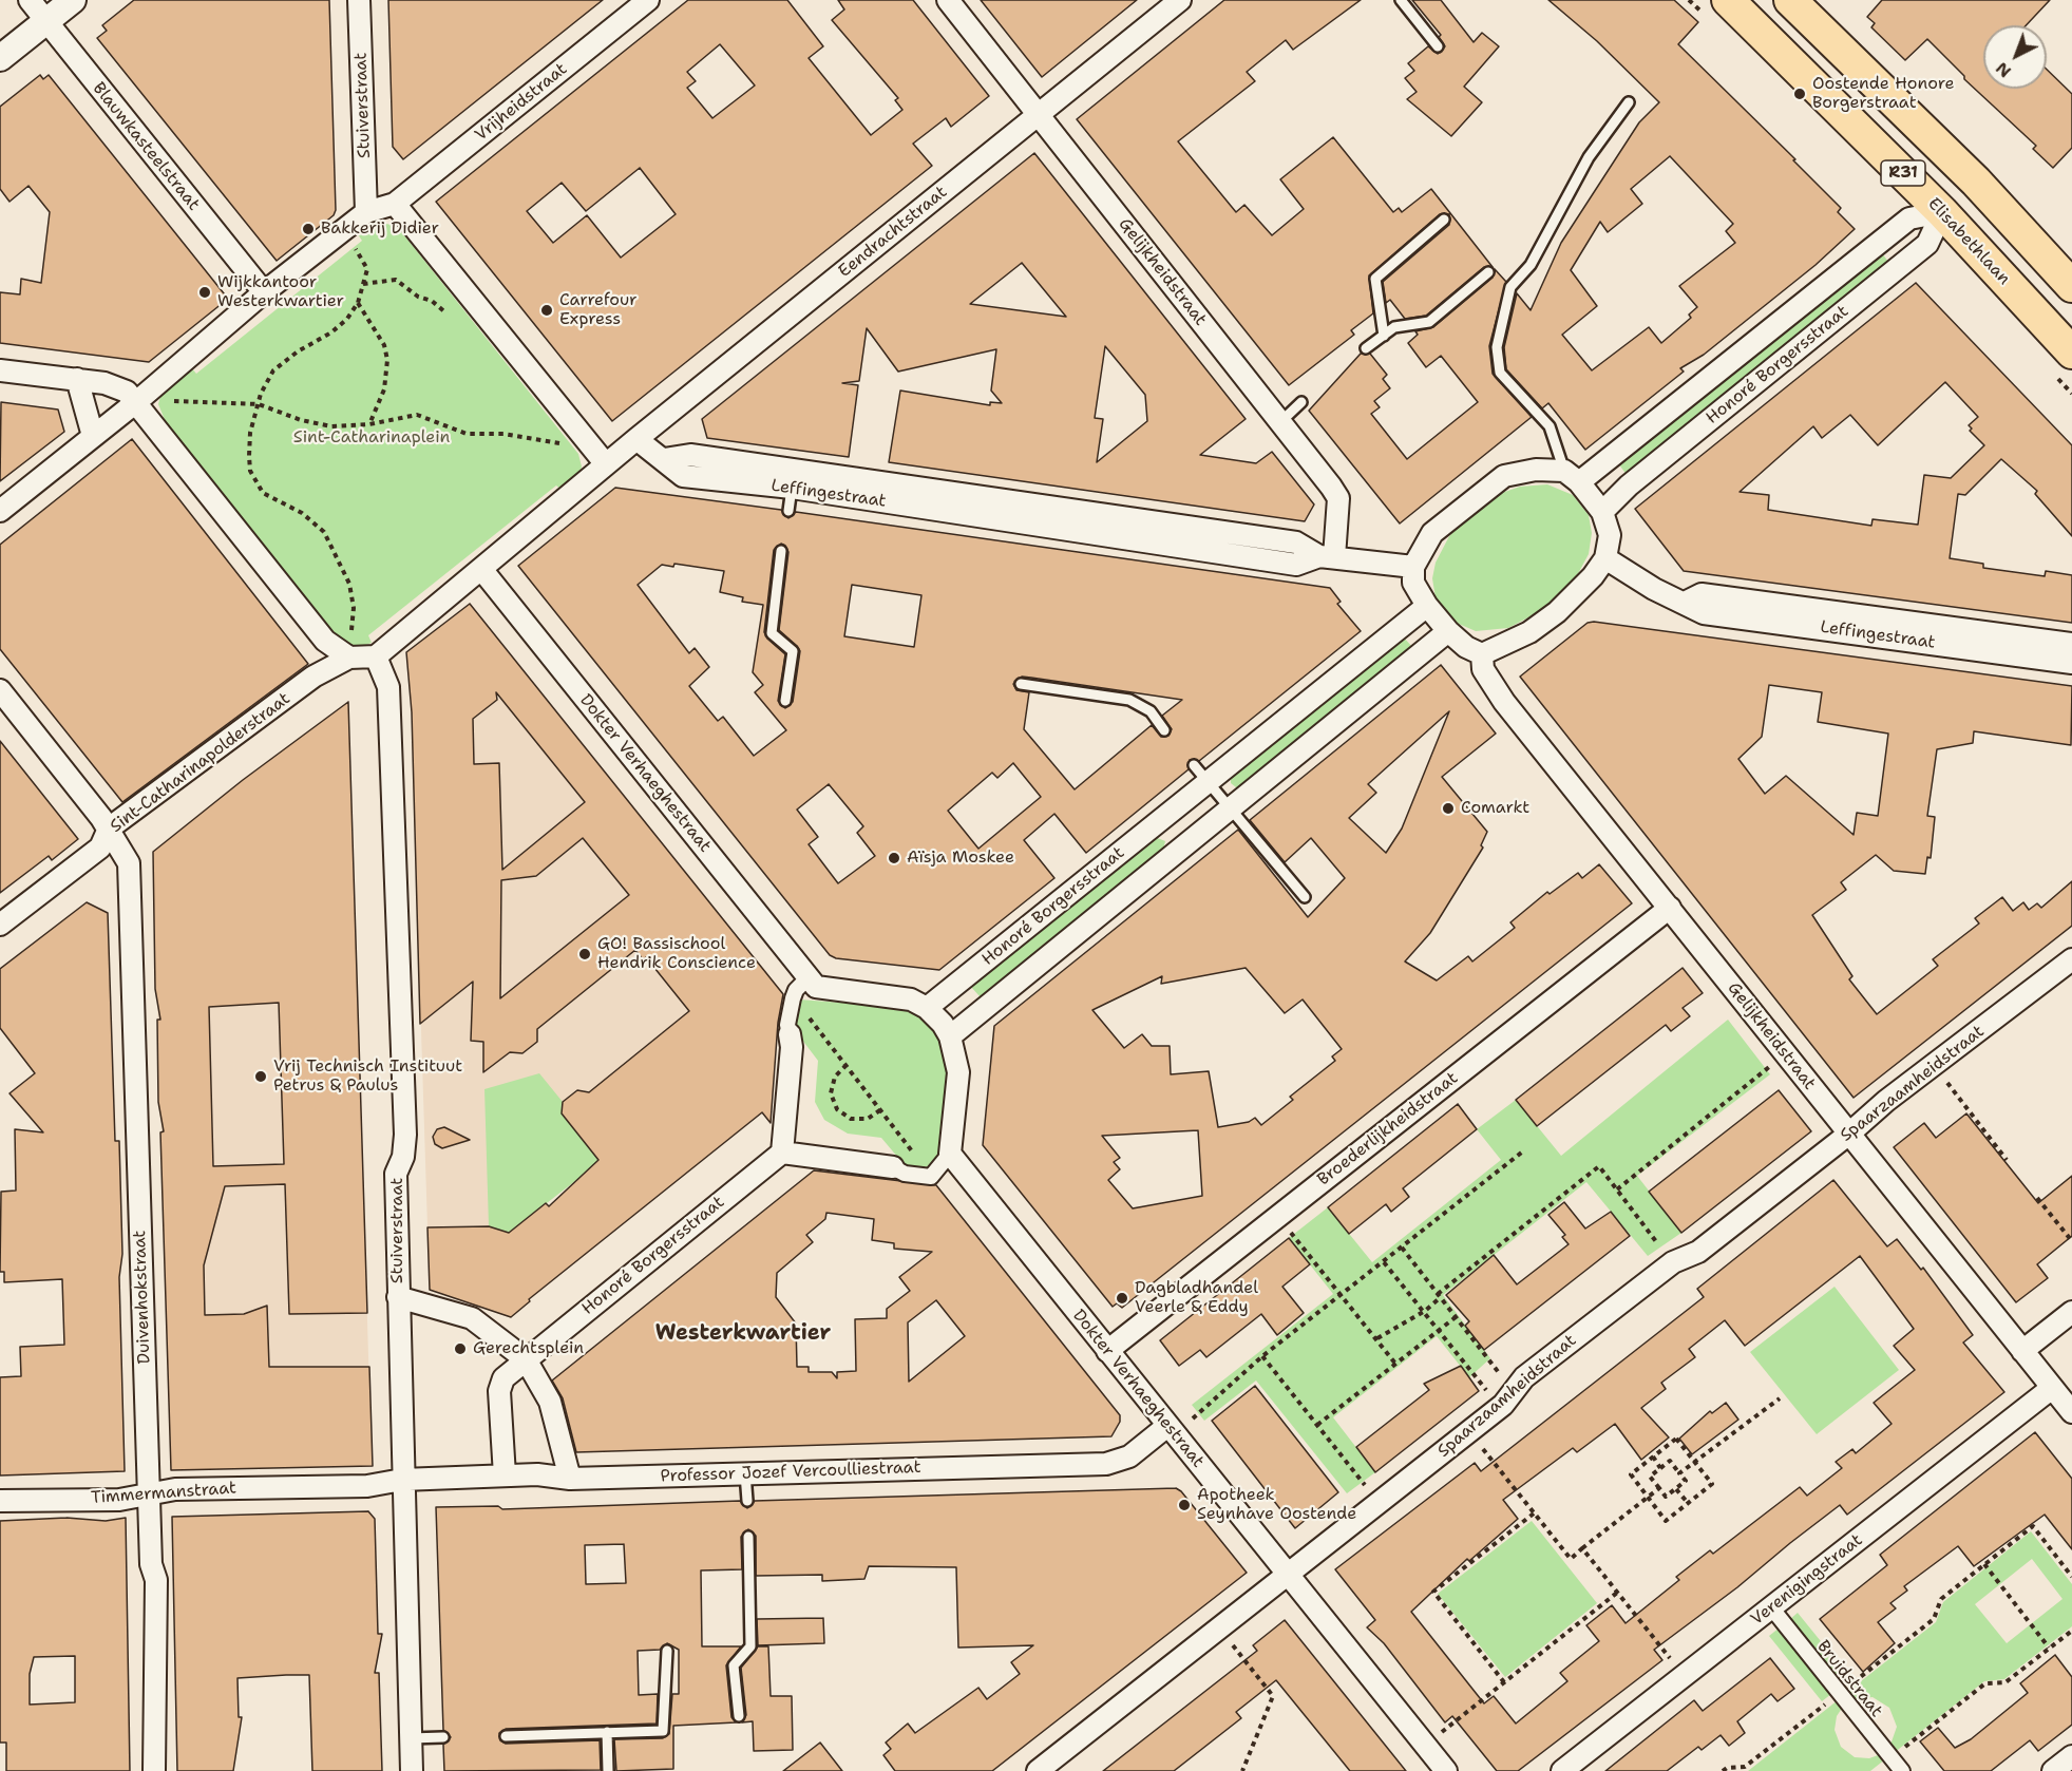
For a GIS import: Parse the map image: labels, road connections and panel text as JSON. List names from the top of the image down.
{
  "streets": {
    "main road": ["R31", "Elisabethlaan", "Honoré Borgersstraat"],
    "street": [
      "Vrijheidstraat",
      "Stuiverstraat",
      "Blauwkasteelstraat",
      "Eendrachtstraat",
      "Gelijkheidstraat",
      "Leffingestraat",
      "Sint-Catharinapolderstraat",
      "Dokter Verhaeghestraat",
      "Spaarzaamheidstraat",
      "Broederlijkheidstraat",
      "Duivenhokstraat",
      "Professor Jozef Vercoulliestraat",
      "Timmermanstraat",
      "Verenigingstraat",
      "Bruidstraat"
    ]
  },
  "crossings": [
    ["Stuiverstraat", "Professor Jozef Vercoulliestraat"],
    ["Stuiverstraat", "Timmermanstraat"],
    ["R31", "Honoré Borgersstraat"],
    ["Eendrachtstraat", "Gelijkheidstraat"],
    ["Eendrachtstraat", "Leffingestraat"],
    ["Elisabethlaan", "Honoré Borgersstraat"],
    ["Gelijkheidstraat", "Honoré Borgersstraat"],
    ["Gelijkheidstraat", "Leffingestraat"],
    ["Gelijkheidstraat", "Spaarzaamheidstraat"],
    ["Gelijkheidstraat", "Broederlijkheidstraat"],
    ["Gelijkheidstraat", "Verenigingstraat"],
    ["Honoré Borgersstraat", "Leffingestraat"],
    ["Sint-Catharinapolderstraat", "Duivenhokstraat"],
    ["Dokter Verhaeghestraat", "Spaarzaamheidstraat"],
    ["Dokter Verhaeghestraat", "Broederlijkheidstraat"],
    ["Dokter Verhaeghestraat", "Professor Jozef Vercoulliestraat"],
    ["Duivenhokstraat", "Timmermanstraat"],
    ["Professor Jozef Vercoulliestraat", "Timmermanstraat"],
    ["Verenigingstraat", "Bruidstraat"]
  ],
  "districts": ["Westerkwartier"],
  "parks": ["Sint-Catharinaplein"],
  "places": [
    "Oostende Honore Borgerstraat",
    "Bakkerij Didier",
    "Wijkkantoor Westerkwartier",
    "Carrefour Express",
    "Comarkt",
    "Aïsja Moskee",
    "GO! Bassischool Hendrik Conscience",
    "Vrij Technisch Instituut Petrus & Paulus",
    "Dagbladhandel Veerle & Eddy",
    "Gerechtsplein",
    "Apotheek Seynhave Oostende"
  ],
  "north": "bottom left"
}
